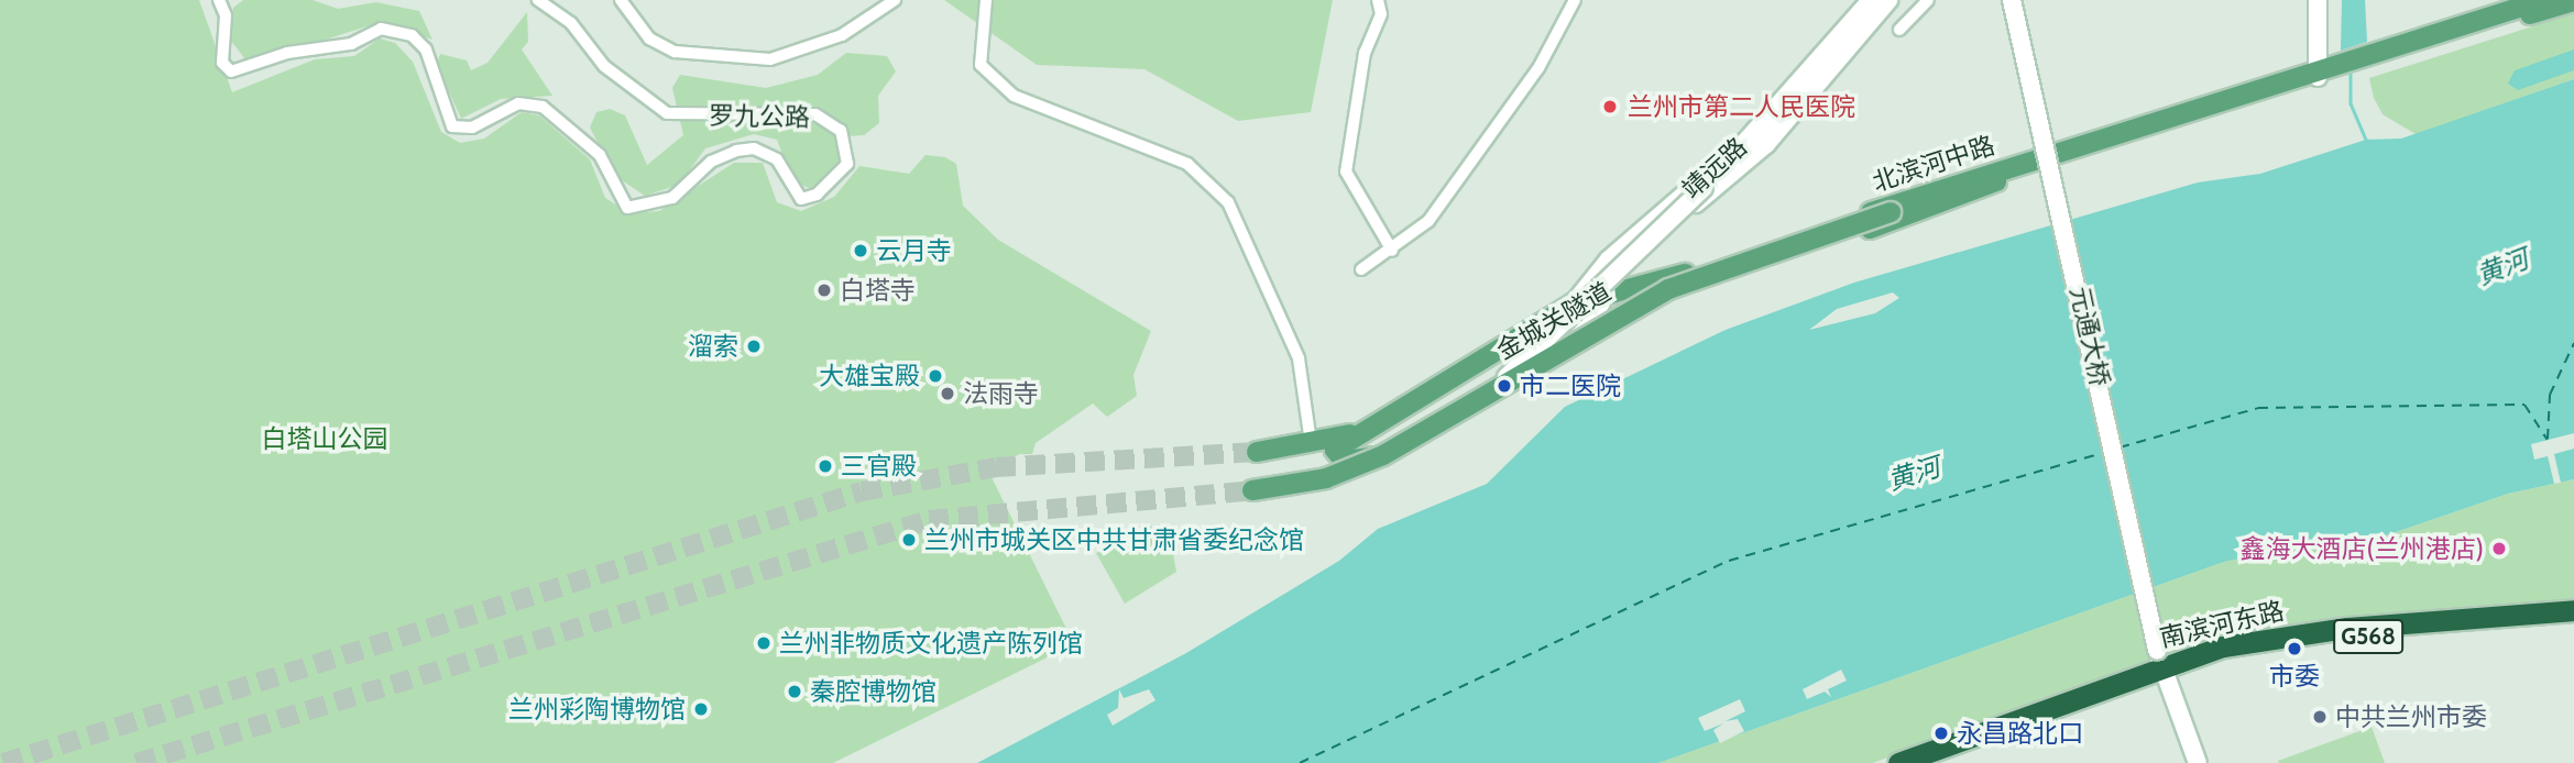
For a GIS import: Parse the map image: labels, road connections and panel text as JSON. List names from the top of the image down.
{
  "streets": {
    "highway": ["南滨河东路", "G568"],
    "main road": [
      "北滨河中路",
      "靖远路",
      "金城关隧道",
      "元通大桥"
    ],
    "street": ["罗九公路"]
  },
  "crossings": [
    ["北滨河中路", "靖远路"],
    ["北滨河中路", "金城关隧道"],
    ["元通大桥", "南滨河东路"]
  ],
  "water": ["黄河"],
  "parks": ["白塔山公园"],
  "places": [
    "兰州市第二人民医院",
    "云月寺",
    "白塔寺",
    "溜索",
    "大雄宝殿",
    "市二医院",
    "法雨寺",
    "三官殿",
    "兰州市城关区中共甘肃省委纪念馆",
    "鑫海大酒店(兰州港店)",
    "兰州非物质文化遗产陈列馆",
    "市委",
    "秦腔博物馆",
    "兰州彩陶博物馆",
    "中共兰州市委",
    "永昌路北口"
  ]
}
